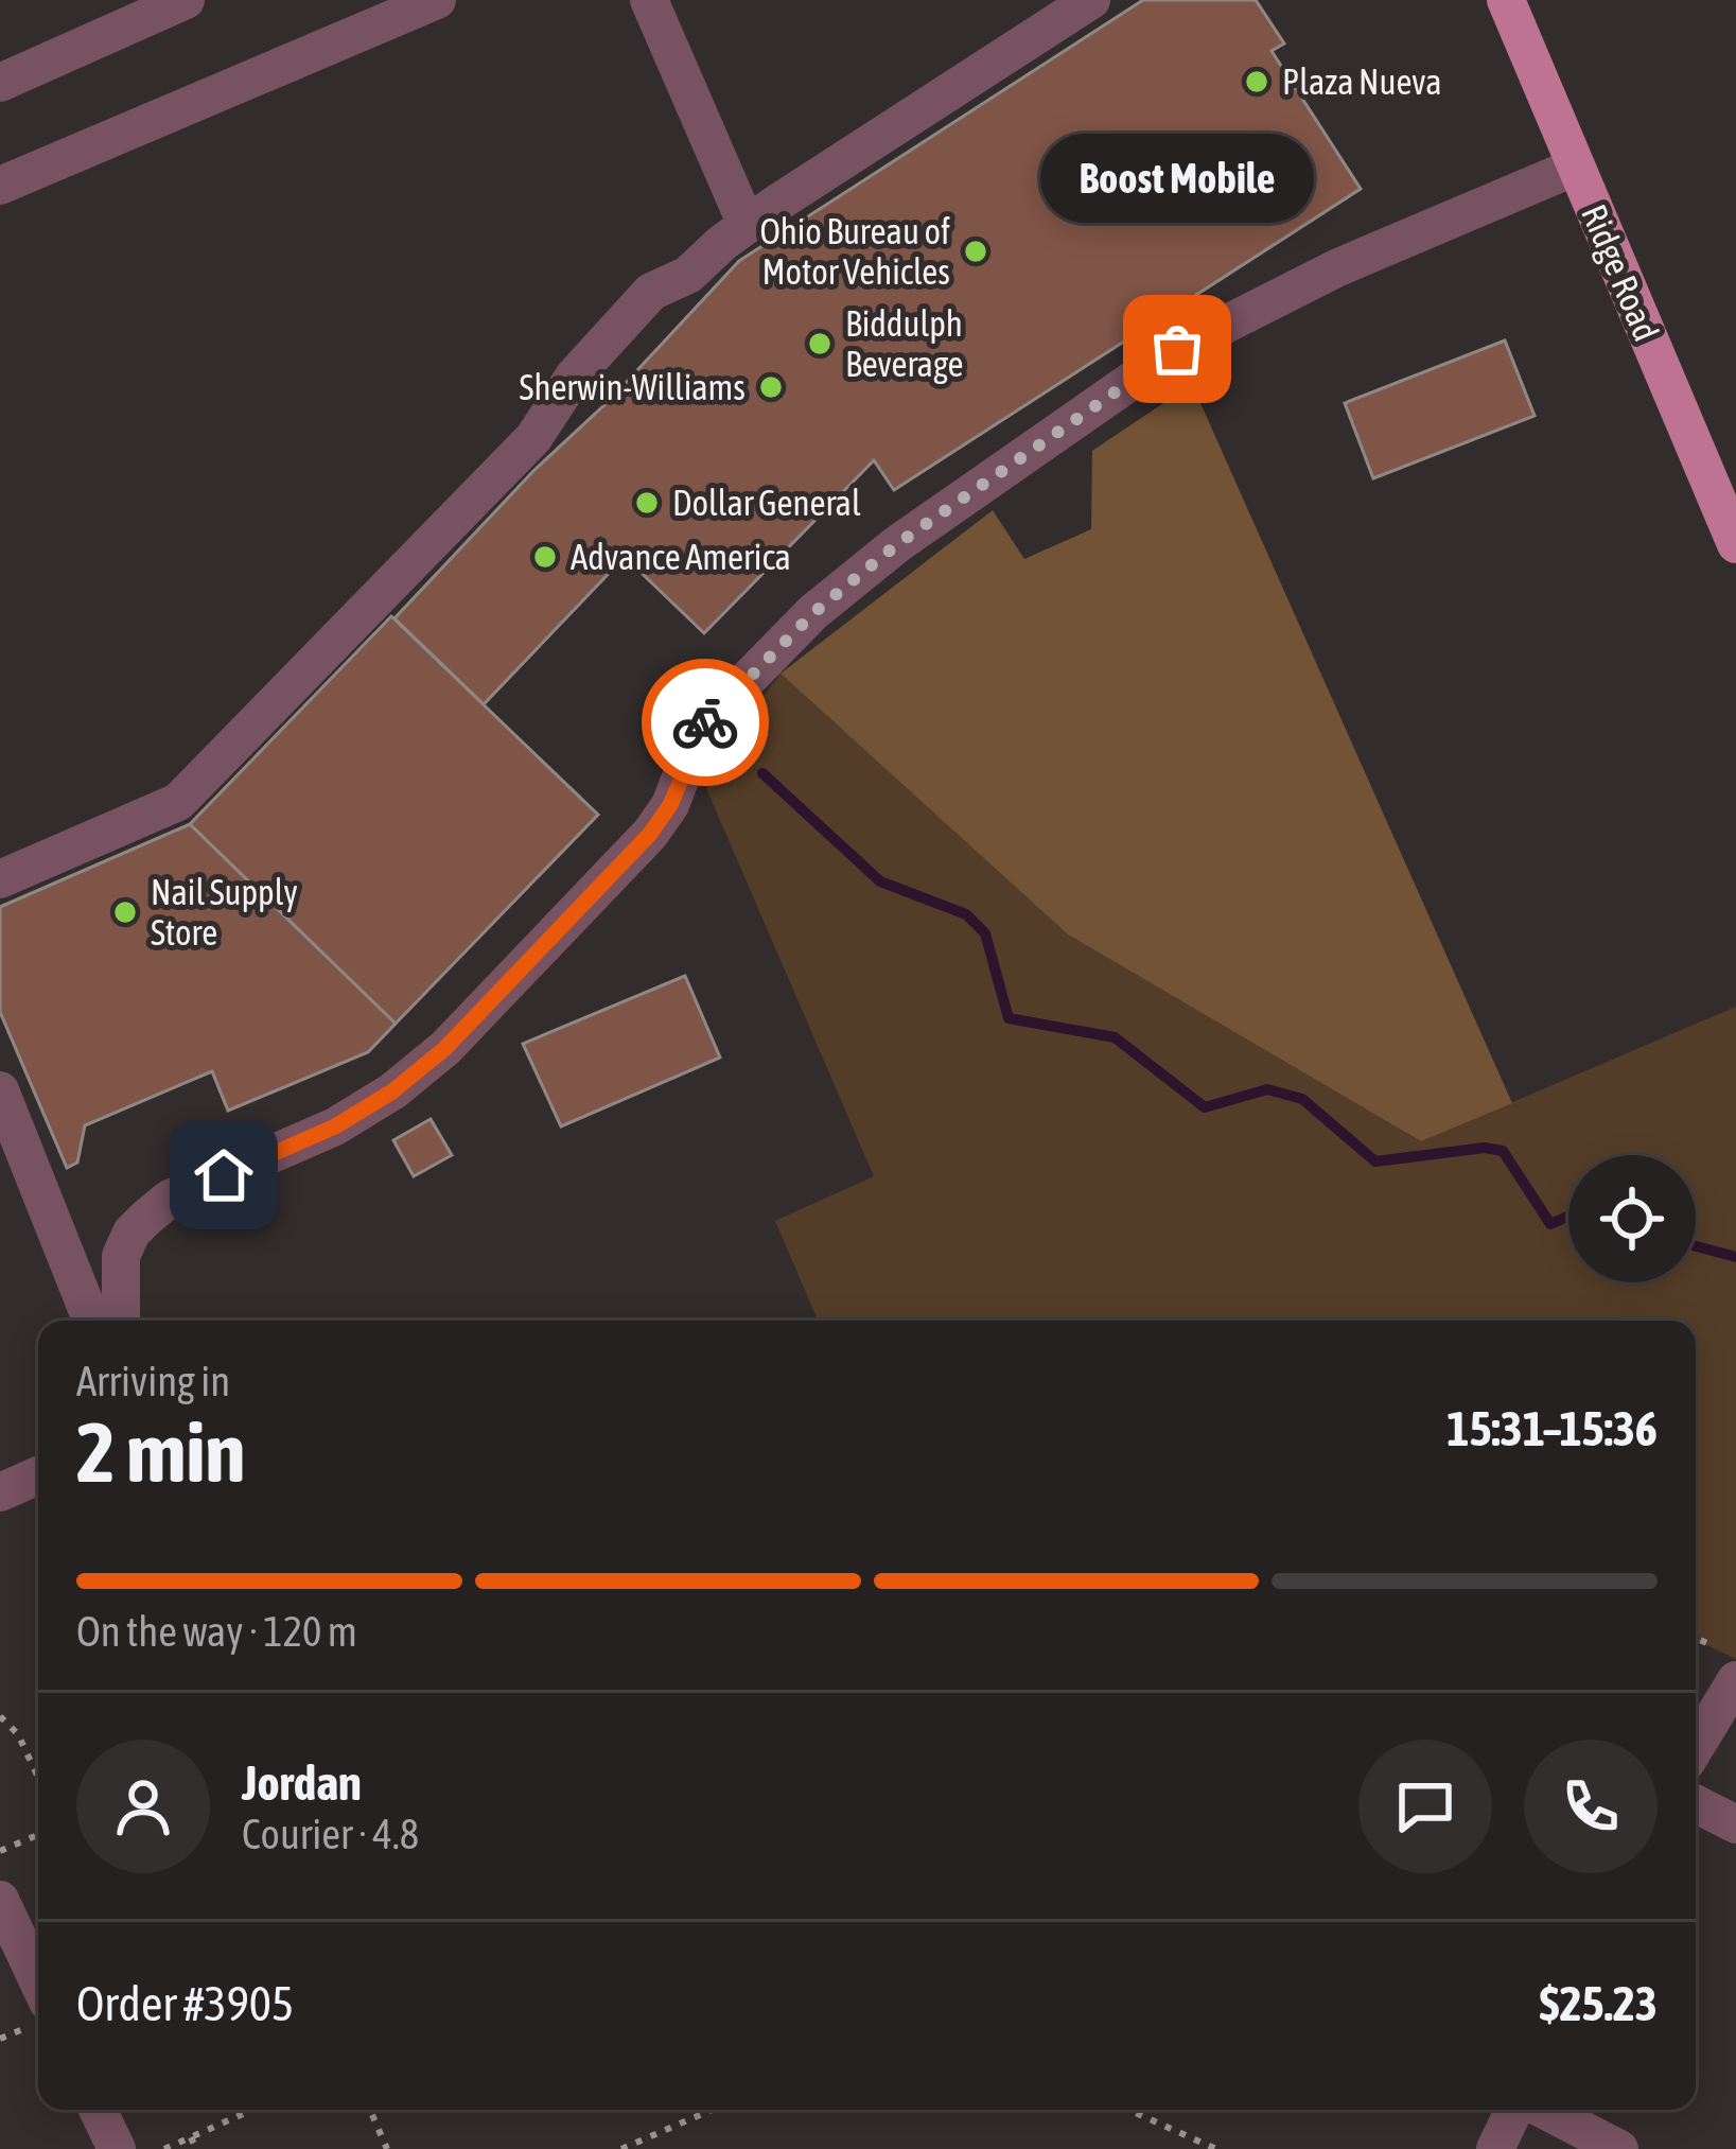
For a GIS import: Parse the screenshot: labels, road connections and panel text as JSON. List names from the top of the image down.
{
  "streets": {
    "main road": ["Ridge Road"]
  },
  "places": [
    "Plaza Nueva",
    "Ohio Bureau of Motor Vehicles",
    "Biddulph Beverage",
    "Boost Mobile",
    "Sherwin-Williams",
    "Dollar General",
    "Advance America",
    "Nail Supply Store"
  ],
  "page": {
    "bubble": "Boost Mobile",
    "heading": ["2 min", "Arriving in", "15:31–15:36"],
    "panel": [
      "Jordan",
      "Courier · 4.8",
      "Order #3905",
      "$25.23"
    ],
    "bar": "On the way · 120 m"
  }
}
